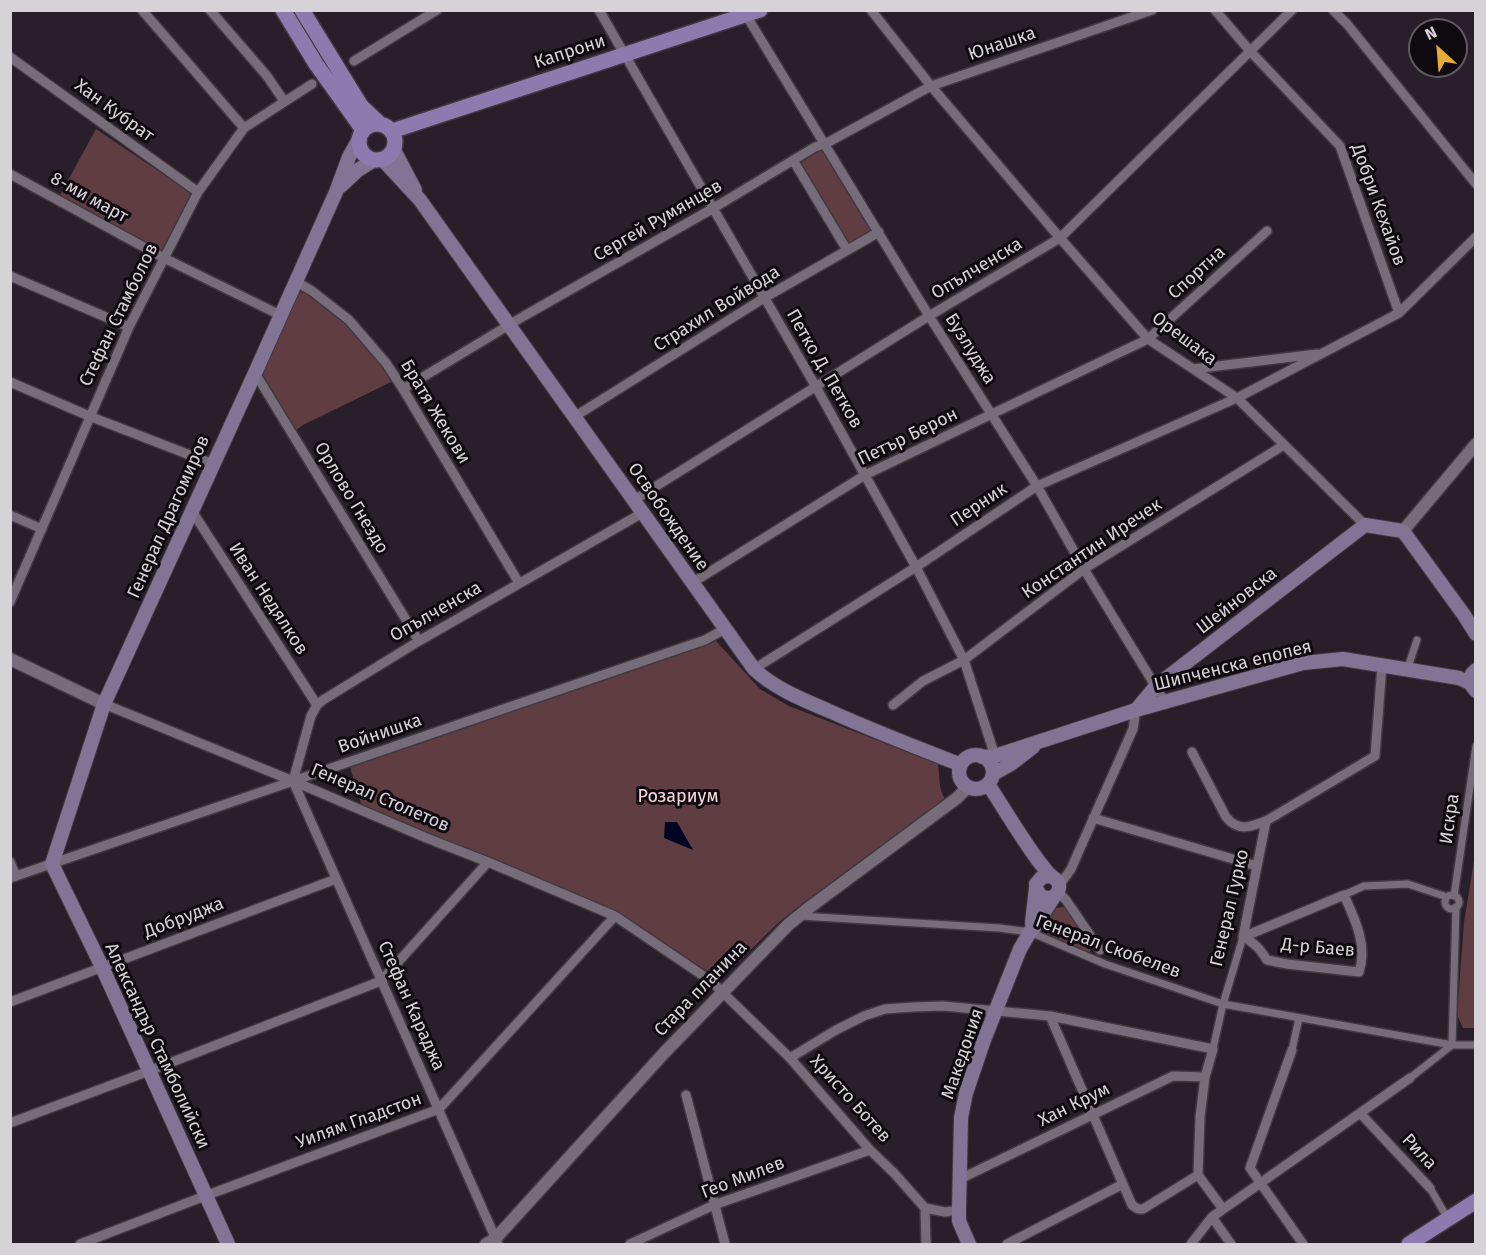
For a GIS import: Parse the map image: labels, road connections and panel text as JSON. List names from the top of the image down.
{
  "streets": {
    "main road": [
      "Капрони",
      "Генерал Драгомиров",
      "Освобождение",
      "Шейновска",
      "Шипченска епопея",
      "Александър Стамболийски",
      "Македония"
    ],
    "street": [
      "Юнашка",
      "Хан Кубрат",
      "8-ми март",
      "Добри Кехайов",
      "Сергей Румянцев",
      "Опълченска",
      "Спортна",
      "Страхил Войвода",
      "Стефан Стамболов",
      "Орешака",
      "Бузлуджа",
      "Петко Д. Петков",
      "Братя Жекови",
      "Петър Берон",
      "Орлово Гнездо",
      "Перник",
      "Константин Иречек",
      "Иван Недялков",
      "Войнишка",
      "Генерал Столетов",
      "Искра",
      "Генерал Гурко",
      "Добруджа",
      "Генерал Скобелев",
      "Д-р Баев",
      "Стара планина",
      "Стефан Караджа",
      "Христо Ботев",
      "Хан Крум",
      "Уилям Гладстон",
      "Рила",
      "Гео Милев"
    ]
  },
  "crossings": [
    ["Юнашка", "Сергей Румянцев"],
    ["Юнашка", "Орешака"],
    ["Капрони", "Бузлуджа"],
    ["Капрони", "Петко Д. Петков"],
    ["Капрони", "Генерал Драгомиров"],
    ["Капрони", "Освобождение"],
    ["Хан Кубрат", "Стефан Стамболов"],
    ["8-ми март", "Стефан Стамболов"],
    ["8-ми март", "Генерал Драгомиров"],
    ["Добри Кехайов", "Опълченска"],
    ["Добри Кехайов", "Перник"],
    ["Сергей Румянцев", "Орешака"],
    ["Сергей Румянцев", "Бузлуджа"],
    ["Сергей Румянцев", "Петко Д. Петков"],
    ["Сергей Румянцев", "Братя Жекови"],
    ["Сергей Румянцев", "Освобождение"],
    ["Опълченска", "Орешака"],
    ["Опълченска", "Бузлуджа"],
    ["Опълченска", "Петко Д. Петков"],
    ["Опълченска", "Братя Жекови"],
    ["Опълченска", "Орлово Гнездо"],
    ["Опълченска", "Освобождение"],
    ["Опълченска", "Иван Недялков"],
    ["Спортна", "Орешака"],
    ["Спортна", "Петър Берон"],
    ["Страхил Войвода", "Бузлуджа"],
    ["Страхил Войвода", "Петко Д. Петков"],
    ["Страхил Войвода", "Освобождение"],
    ["Орешака", "Петър Берон"],
    ["Орешака", "Перник"],
    ["Орешака", "Константин Иречек"],
    ["Орешака", "Шейновска"],
    ["Бузлуджа", "Петър Берон"],
    ["Бузлуджа", "Перник"],
    ["Бузлуджа", "Константин Иречек"],
    ["Бузлуджа", "Шейновска"],
    ["Бузлуджа", "Шипченска епопея"],
    ["Петко Д. Петков", "Петър Берон"],
    ["Петко Д. Петков", "Перник"],
    ["Петко Д. Петков", "Освобождение"],
    ["Петко Д. Петков", "Константин Иречек"],
    ["Петко Д. Петков", "Шипченска епопея"],
    ["Петко Д. Петков", "Стара планина"],
    ["Братя Жекови", "Генерал Драгомиров"],
    ["Петър Берон", "Освобождение"],
    ["Орлово Гнездо", "Генерал Драгомиров"],
    ["Перник", "Освобождение"],
    ["Генерал Драгомиров", "Освобождение"],
    ["Генерал Драгомиров", "Иван Недялков"],
    ["Генерал Драгомиров", "Войнишка"],
    ["Генерал Драгомиров", "Генерал Столетов"],
    ["Генерал Драгомиров", "Александър Стамболийски"],
    ["Освобождение", "Шипченска епопея"],
    ["Освобождение", "Войнишка"],
    ["Освобождение", "Стара планина"],
    ["Шейновска", "Шипченска епопея"],
    ["Шейновска", "Македония"],
    ["Шипченска епопея", "Стара планина"],
    ["Шипченска епопея", "Македония"],
    ["Войнишка", "Генерал Столетов"],
    ["Войнишка", "Стефан Караджа"],
    ["Войнишка", "Александър Стамболийски"],
    ["Генерал Столетов", "Стара планина"],
    ["Генерал Столетов", "Стефан Караджа"],
    ["Генерал Столетов", "Христо Ботев"],
    ["Генерал Столетов", "Уилям Гладстон"],
    ["Искра", "Генерал Скобелев"],
    ["Искра", "Д-р Баев"],
    ["Генерал Гурко", "Генерал Скобелев"],
    ["Генерал Гурко", "Д-р Баев"],
    ["Генерал Гурко", "Хан Крум"],
    ["Добруджа", "Стефан Караджа"],
    ["Добруджа", "Александър Стамболийски"],
    ["Генерал Скобелев", "Стара планина"],
    ["Генерал Скобелев", "Македония"],
    ["Стара планина", "Стефан Караджа"],
    ["Стара планина", "Христо Ботев"],
    ["Стефан Караджа", "Уилям Гладстон"],
    ["Александър Стамболийски", "Уилям Гладстон"],
    ["Македония", "Хан Крум"],
    ["Христо Ботев", "Гео Милев"]
  ],
  "parks": ["Розариум"],
  "north": "top left"
}
